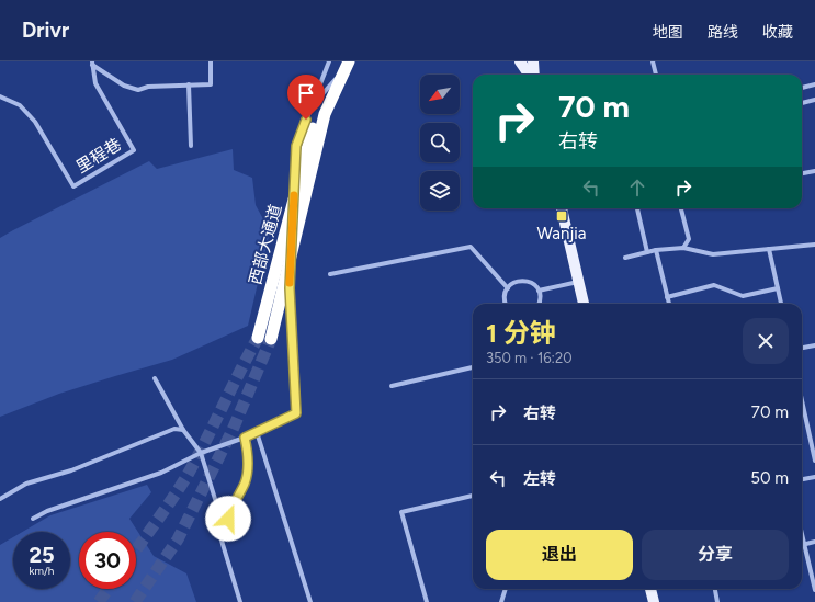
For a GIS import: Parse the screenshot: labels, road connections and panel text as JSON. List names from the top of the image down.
{
  "streets": {
    "highway": ["西部大通道"],
    "street": ["里程巷"]
  },
  "places": {
    "transit": ["Wanjia"]
  },
  "north": "bottom left",
  "page": {
    "header": "Drivr",
    "nav": ["地图", "路线", "收藏"],
    "turn": ["70 m", "右转"],
    "heading": ["1 分钟", "350 m · 16:20"],
    "list": [
      {
        "name": "右转",
        "value": "70 m"
      },
      {
        "name": "左转",
        "value": "50 m"
      }
    ],
    "buttons": ["退出", "分享"],
    "speed": "25 km/h",
    "limit": "30"
  }
}
